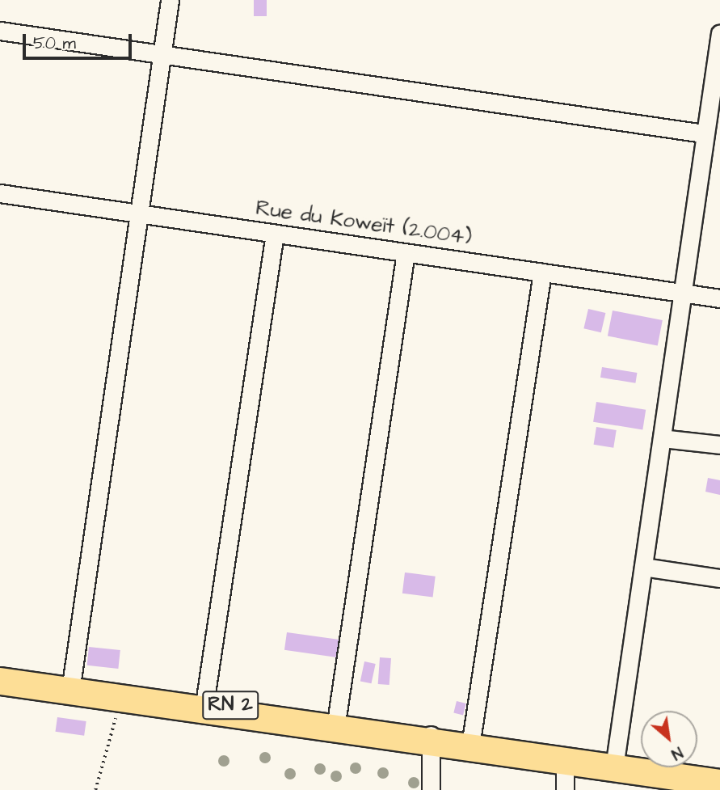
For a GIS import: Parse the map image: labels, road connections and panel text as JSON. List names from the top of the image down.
{
  "streets": {
    "main road": ["RN 2"],
    "street": ["Rue du Koweït (2.004)"]
  },
  "scale_bar": "50 m",
  "north": "bottom right"
}
